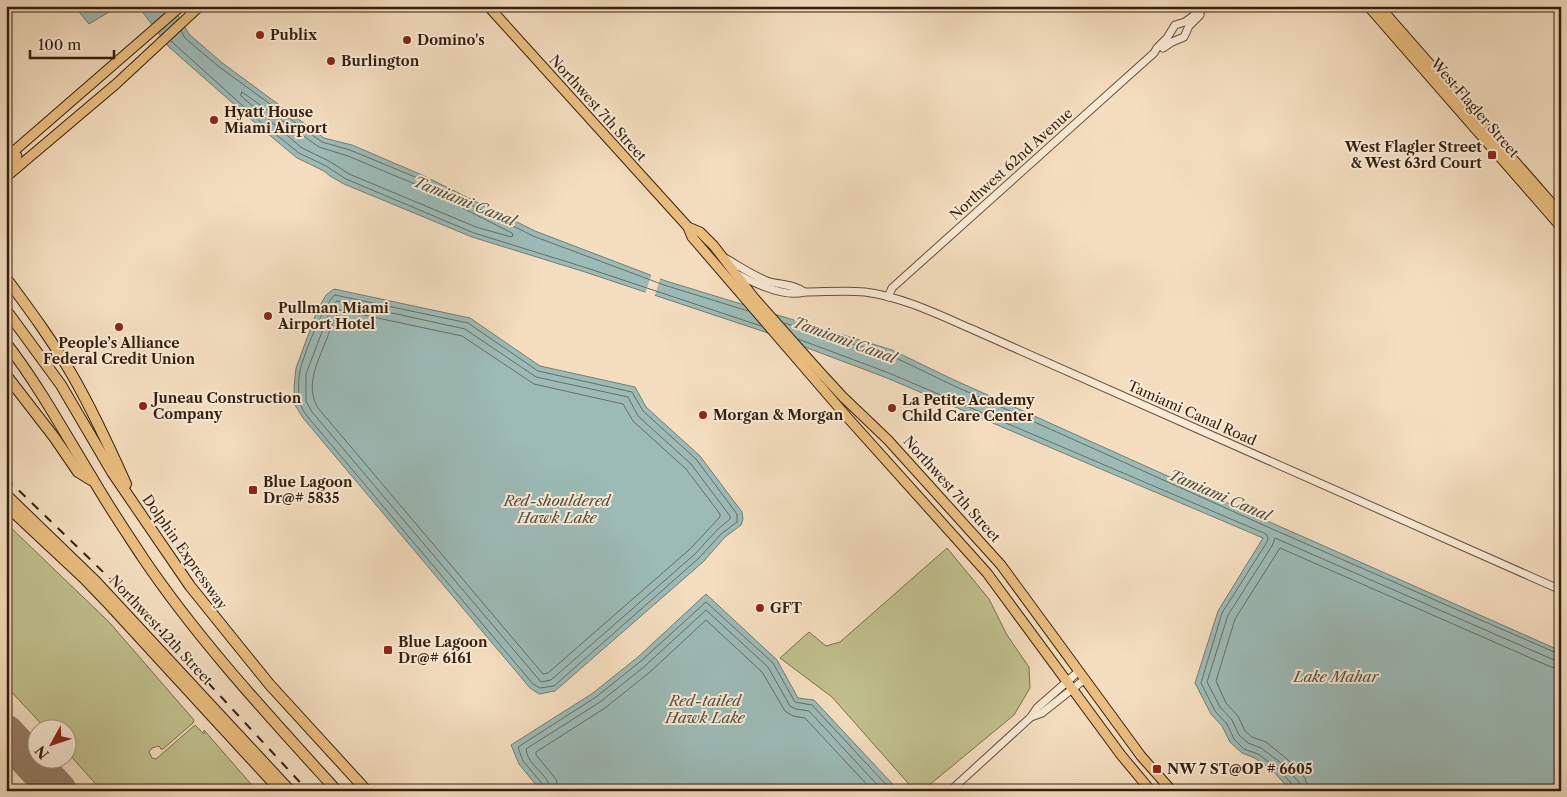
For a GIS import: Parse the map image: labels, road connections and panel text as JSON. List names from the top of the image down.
{
  "streets": {
    "highway": ["Dolphin Expressway"],
    "main road": ["Northwest 7th Street", "West Flagler Street", "Northwest 12th Street"],
    "street": ["Northwest 62nd Avenue", "Tamiami Canal Road"]
  },
  "crossings": [
    ["Northwest 7th Street", "Tamiami Canal Road"],
    ["Northwest 62nd Avenue", "Tamiami Canal Road"]
  ],
  "water": [
    "Tamiami Canal",
    "Red-shouldered Hawk Lake",
    "Lake Mahar",
    "Red-tailed Hawk Lake"
  ],
  "places": {
    "other": [
      "Publix",
      "Domino's",
      "Burlington",
      "Hyatt House Miami Airport",
      "Pullman Miami Airport Hotel",
      "People’s Alliance Federal Credit Union",
      "Juneau Construction Company",
      "La Petite Academy Child Care Center",
      "Morgan & Morgan",
      "GFT"
    ],
    "transit": [
      "West Flagler Street & West 63rd Court",
      "Blue Lagoon Dr@# 5835",
      "Blue Lagoon Dr@# 6161",
      "NW 7 ST@OP # 6605"
    ]
  },
  "scale_bar": "100 m",
  "north": "bottom left"
}
